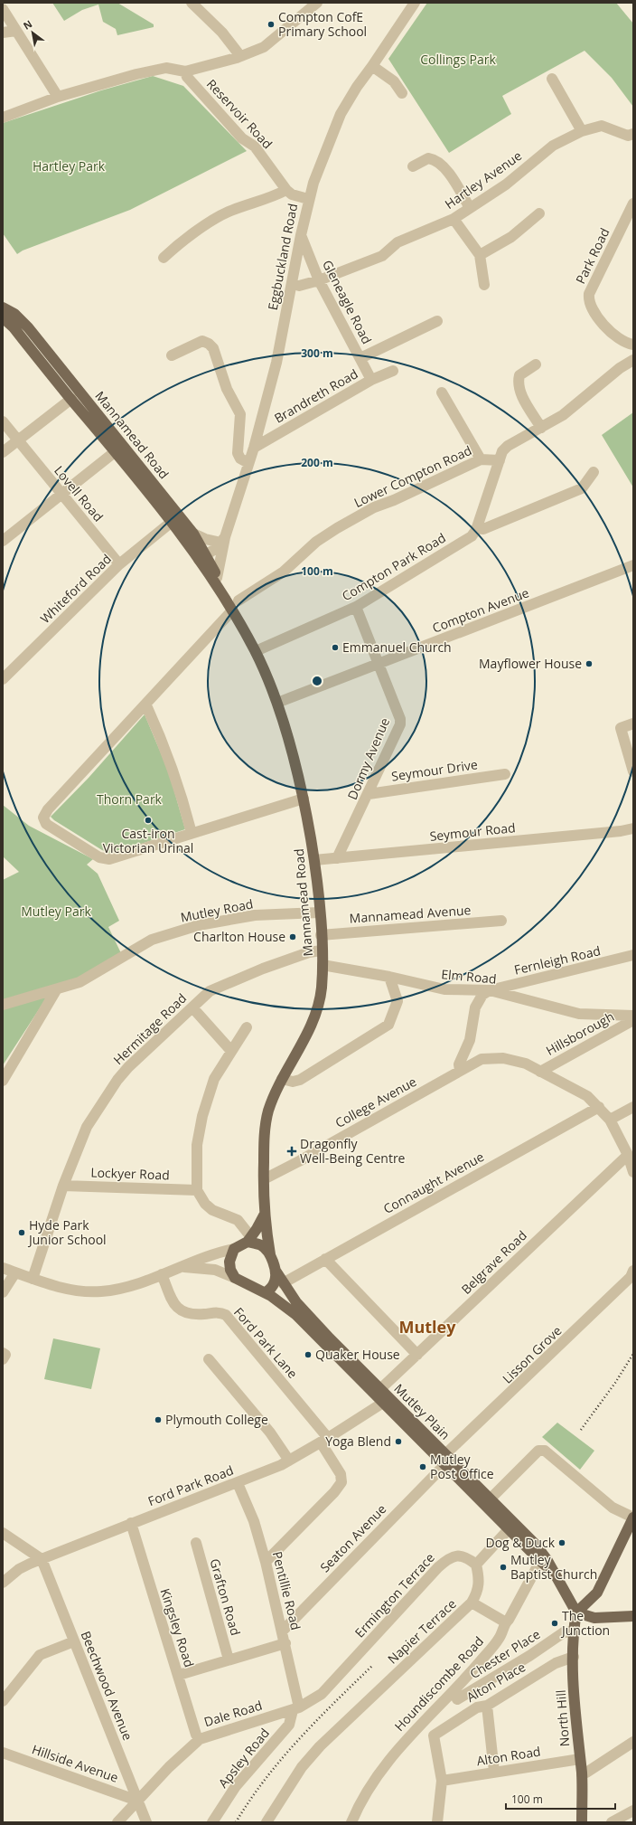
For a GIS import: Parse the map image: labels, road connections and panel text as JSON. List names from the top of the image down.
{
  "streets": {
    "main road": ["Mannamead Road", "Mutley Plain", "North Hill"],
    "street": [
      "Reservoir Road",
      "Hartley Avenue",
      "Park Road",
      "Eggbuckland Road",
      "Gleneagle Road",
      "Brandreth Road",
      "Lower Compton Road",
      "Lovell Road",
      "Compton Park Road",
      "Whiteford Road",
      "Compton Avenue",
      "Dormy Avenue",
      "Seymour Drive",
      "Seymour Road",
      "Mutley Road",
      "Mannamead Avenue",
      "Fernleigh Road",
      "Elm Road",
      "Hermitage Road",
      "Hillsborough",
      "College Avenue",
      "Lockyer Road",
      "Connaught Avenue",
      "Belgrave Road",
      "Ford Park Lane",
      "Lisson Grove",
      "Ford Park Road",
      "Seaton Avenue",
      "Pentillie Road",
      "Ermington Terrace",
      "Grafton Road",
      "Kingsley Road",
      "Napier Terrace",
      "Chester Place",
      "Alton Place",
      "Houndiscombe Road",
      "Beechwood Avenue",
      "Dale Road",
      "Alton Road",
      "Apsley Road",
      "Hillside Avenue"
    ]
  },
  "crossings": [
    ["Reservoir Road", "Eggbuckland Road"],
    ["Hartley Avenue", "Eggbuckland Road"],
    ["Hartley Avenue", "Gleneagle Road"],
    ["Eggbuckland Road", "Gleneagle Road"],
    ["Eggbuckland Road", "Brandreth Road"],
    ["Eggbuckland Road", "Mannamead Road"],
    ["Gleneagle Road", "Brandreth Road"],
    ["Mannamead Road", "Compton Park Road"],
    ["Mannamead Road", "Whiteford Road"],
    ["Mannamead Road", "Compton Avenue"],
    ["Mannamead Road", "Seymour Road"],
    ["Mannamead Road", "Mutley Road"],
    ["Mannamead Road", "Mannamead Avenue"],
    ["Mannamead Road", "Elm Road"],
    ["Mannamead Road", "Hermitage Road"],
    ["Mannamead Road", "College Avenue"],
    ["Mannamead Road", "Mutley Plain"],
    ["Lower Compton Road", "Compton Park Road"],
    ["Lovell Road", "Whiteford Road"],
    ["Compton Park Road", "Dormy Avenue"],
    ["Compton Avenue", "Dormy Avenue"],
    ["Dormy Avenue", "Seymour Drive"],
    ["Dormy Avenue", "Seymour Road"],
    ["Fernleigh Road", "Elm Road"],
    ["Hermitage Road", "Lockyer Road"],
    ["Hillsborough", "College Avenue"],
    ["Connaught Avenue", "Mutley Plain"],
    ["Belgrave Road", "Mutley Plain"],
    ["Ford Park Lane", "Ford Park Road"],
    ["Ford Park Lane", "Pentillie Road"],
    ["Lisson Grove", "Mutley Plain"],
    ["Lisson Grove", "Seaton Avenue"],
    ["Mutley Plain", "Ford Park Road"],
    ["Mutley Plain", "Seaton Avenue"],
    ["Mutley Plain", "Houndiscombe Road"],
    ["Mutley Plain", "North Hill"],
    ["Ford Park Road", "Pentillie Road"],
    ["Ford Park Road", "Kingsley Road"],
    ["Ford Park Road", "Beechwood Avenue"],
    ["Seaton Avenue", "Pentillie Road"],
    ["Pentillie Road", "Dale Road"],
    ["Pentillie Road", "Apsley Road"],
    ["Ermington Terrace", "Napier Terrace"],
    ["Ermington Terrace", "Dale Road"],
    ["Kingsley Road", "Dale Road"],
    ["Chester Place", "North Hill"],
    ["Alton Place", "North Hill"],
    ["Alton Place", "Alton Road"],
    ["Beechwood Avenue", "Dale Road"],
    ["Beechwood Avenue", "Hillside Avenue"],
    ["Dale Road", "Apsley Road"],
    ["Dale Road", "Hillside Avenue"],
    ["North Hill", "Alton Road"]
  ],
  "districts": ["Mutley"],
  "parks": [
    "Collings Park",
    "Hartley Park",
    "Thorn Park",
    "Mutley Park"
  ],
  "places": {
    "other": [
      "Compton CofE Primary School",
      "Emmanuel Church",
      "Mayflower House",
      "Cast-iron Victorian Urinal",
      "Charlton House",
      "Hyde Park Junior School",
      "Quaker House",
      "Plymouth College",
      "Yoga Blend",
      "Mutley Post Office",
      "Dog & Duck",
      "Mutley Baptist Church",
      "The Junction"
    ],
    "health": ["Dragonfly Well-Being Centre"]
  },
  "scale_bar": "100 m",
  "north": "top left",
  "rings": ["300 m", "200 m", "100 m"]
}
